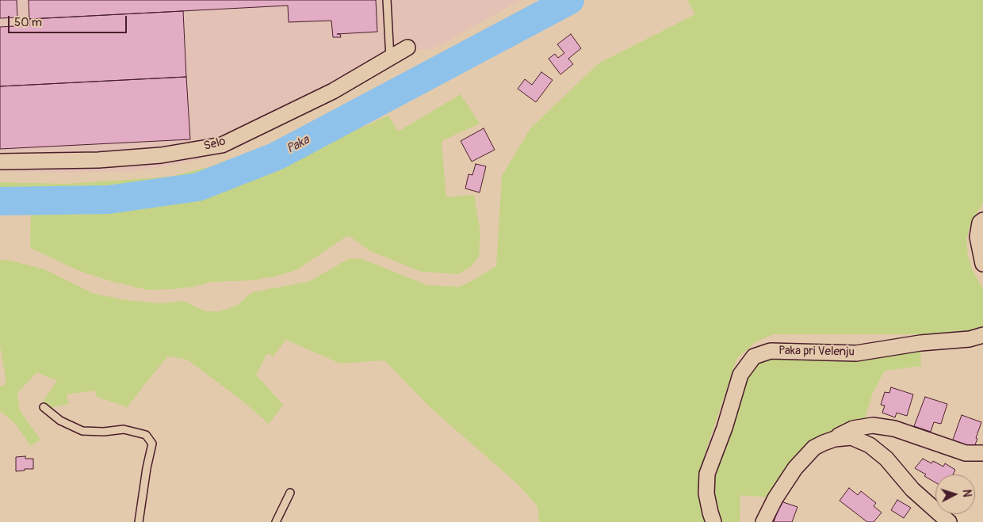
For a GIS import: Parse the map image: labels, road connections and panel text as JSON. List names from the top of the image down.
{
  "streets": {
    "street": ["Selo", "Paka pri Velenju"]
  },
  "water": ["Paka"],
  "scale_bar": "50 m",
  "north": "right"
}
